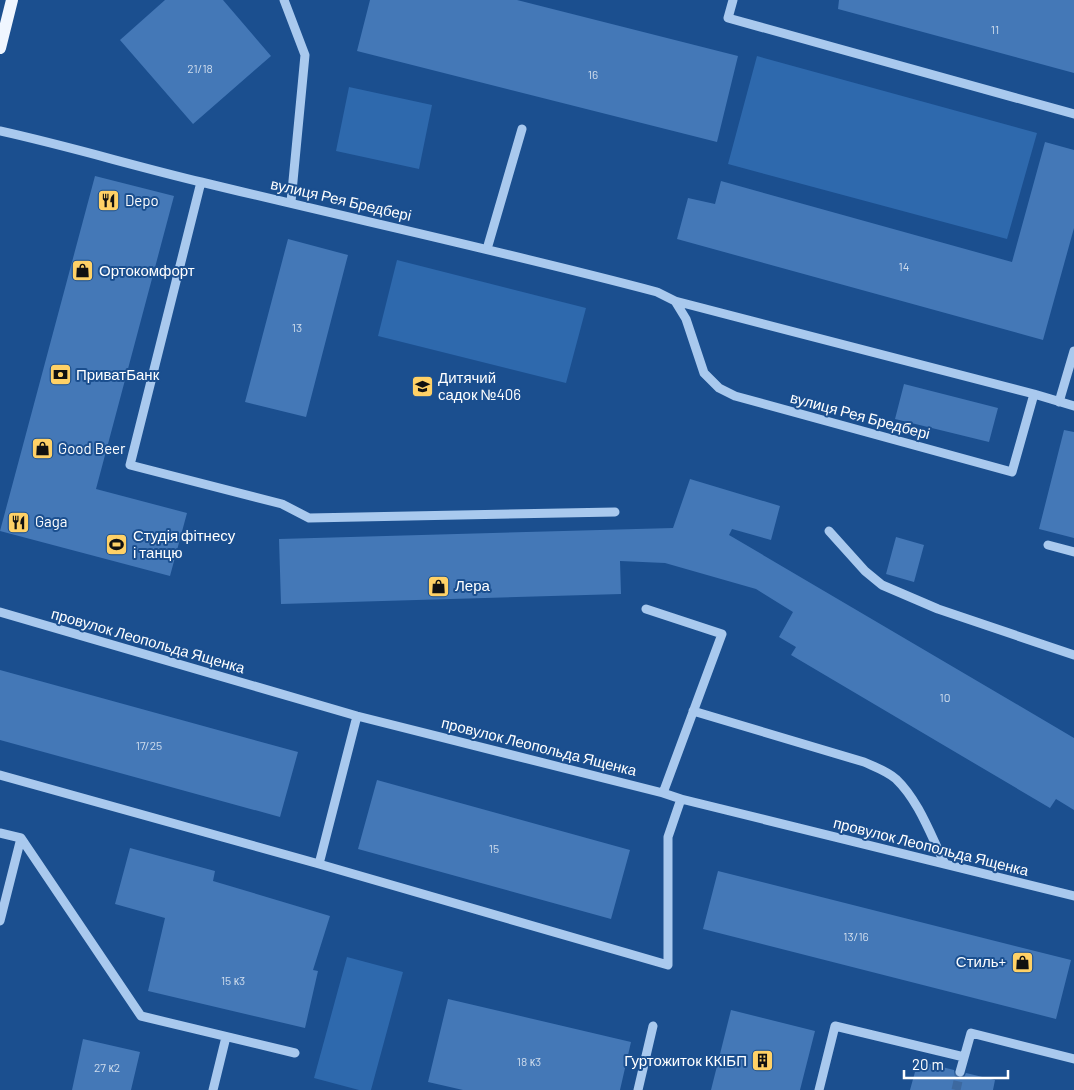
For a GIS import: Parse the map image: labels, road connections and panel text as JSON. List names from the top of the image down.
{
  "streets": {
    "street": ["вулиця Рея Бредбері", "провулок Леопольда Ященка"]
  },
  "places": {
    "restaurant": ["Depo", "Gaga"],
    "shop": [
      "Ортокомфорт",
      "Good Beer",
      "Лера",
      "Стиль+"
    ],
    "bank": ["ПриватБанк"],
    "school or university": ["Дитячий садок №406"],
    "sports": ["Студія фітнесу і танцю"],
    "building": ["Гуртожиток ККІБП"]
  },
  "house_numbers": [
    "11",
    "21/18",
    "16",
    "14",
    "13",
    "10",
    "17/25",
    "15",
    "13/16",
    "15 к3",
    "18 к3",
    "27 к2"
  ],
  "scale_bar": "20 m"
}
